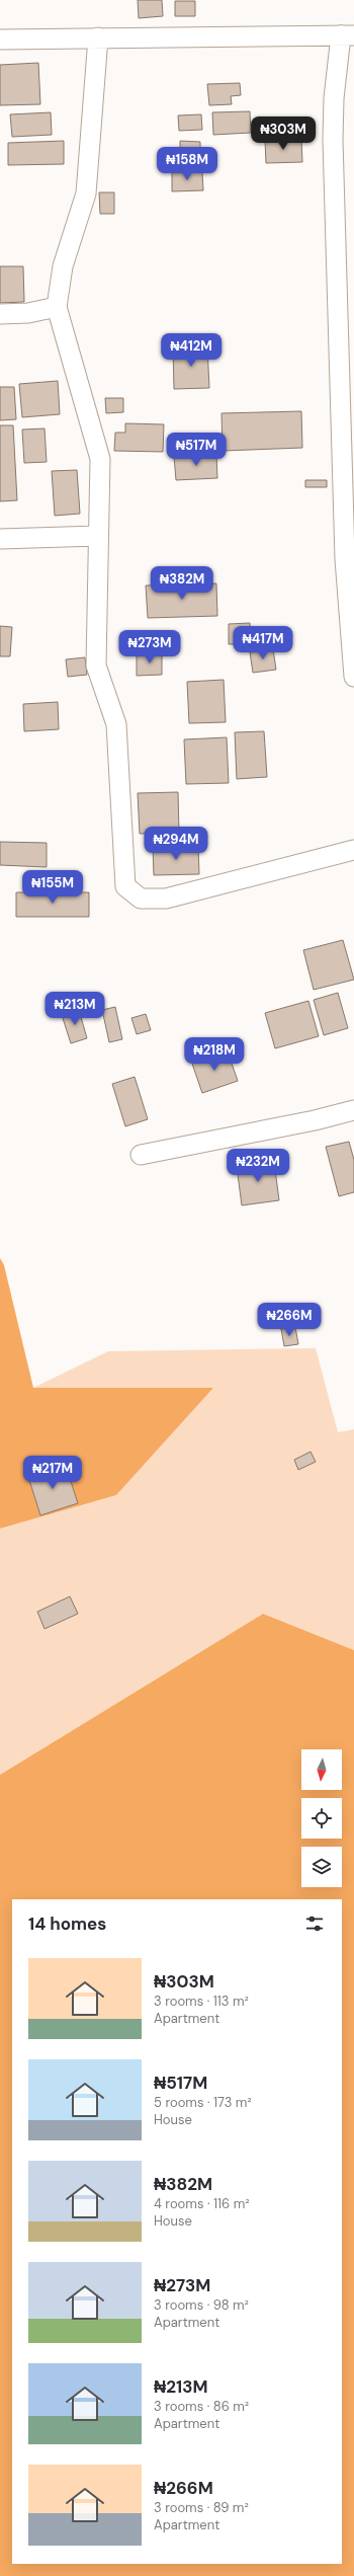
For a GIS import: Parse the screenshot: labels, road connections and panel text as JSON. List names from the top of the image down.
{
  "north": "bottom",
  "page": {
    "price": [
      "₦303M",
      "₦158M",
      "₦412M",
      "₦517M",
      "₦382M",
      "₦417M",
      "₦273M",
      "₦294M",
      "₦155M",
      "₦213M",
      "₦218M",
      "₦232M",
      "₦266M",
      "₦217M"
    ],
    "heading": "14 homes",
    "list": [
      {
        "name": "₦303M",
        "note": "3 rooms · 113 m² · Apartment"
      },
      {
        "name": "₦517M",
        "note": "5 rooms · 173 m² · House"
      },
      {
        "name": "₦382M",
        "note": "4 rooms · 116 m² · House"
      },
      {
        "name": "₦273M",
        "note": "3 rooms · 98 m² · Apartment"
      },
      {
        "name": "₦213M",
        "note": "3 rooms · 86 m² · Apartment"
      },
      {
        "name": "₦266M",
        "note": "3 rooms · 89 m² · Apartment"
      }
    ]
  }
}
